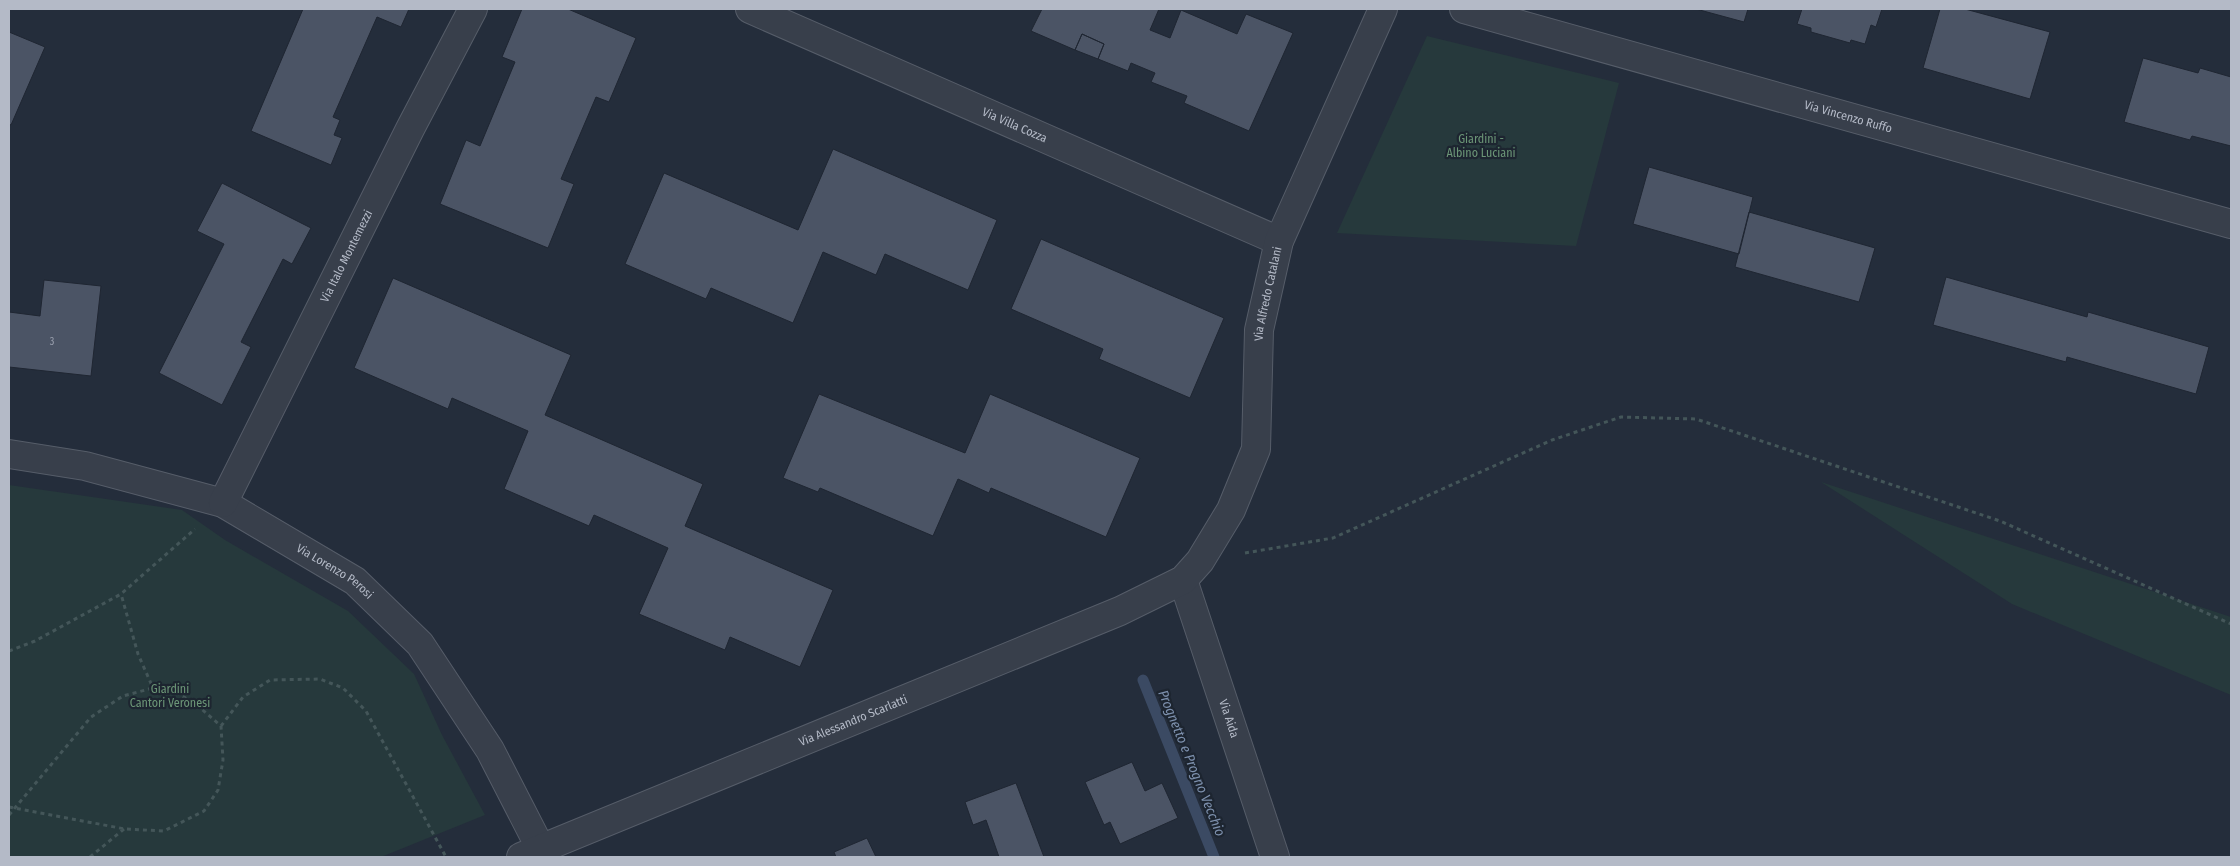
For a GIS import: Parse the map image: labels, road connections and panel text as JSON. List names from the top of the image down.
{
  "streets": {
    "street": [
      "Via Vincenzo Ruffo",
      "Via Villa Cozza",
      "Via Italo Montemezzi",
      "Via Alfredo Catalani",
      "Via Lorenzo Perosi",
      "Via Aida",
      "Via Alessandro Scarlatti"
    ]
  },
  "crossings": [
    ["Via Villa Cozza", "Via Alfredo Catalani"],
    ["Via Italo Montemezzi", "Via Lorenzo Perosi"],
    ["Via Alfredo Catalani", "Via Aida"],
    ["Via Alfredo Catalani", "Via Alessandro Scarlatti"],
    ["Via Lorenzo Perosi", "Via Alessandro Scarlatti"],
    ["Via Aida", "Via Alessandro Scarlatti"]
  ],
  "water": ["Prognetto e Progno Vecchio"],
  "parks": ["Giardini - Albino Luciani", "Giardini Cantori Veronesi"],
  "house_numbers": ["3"]
}
